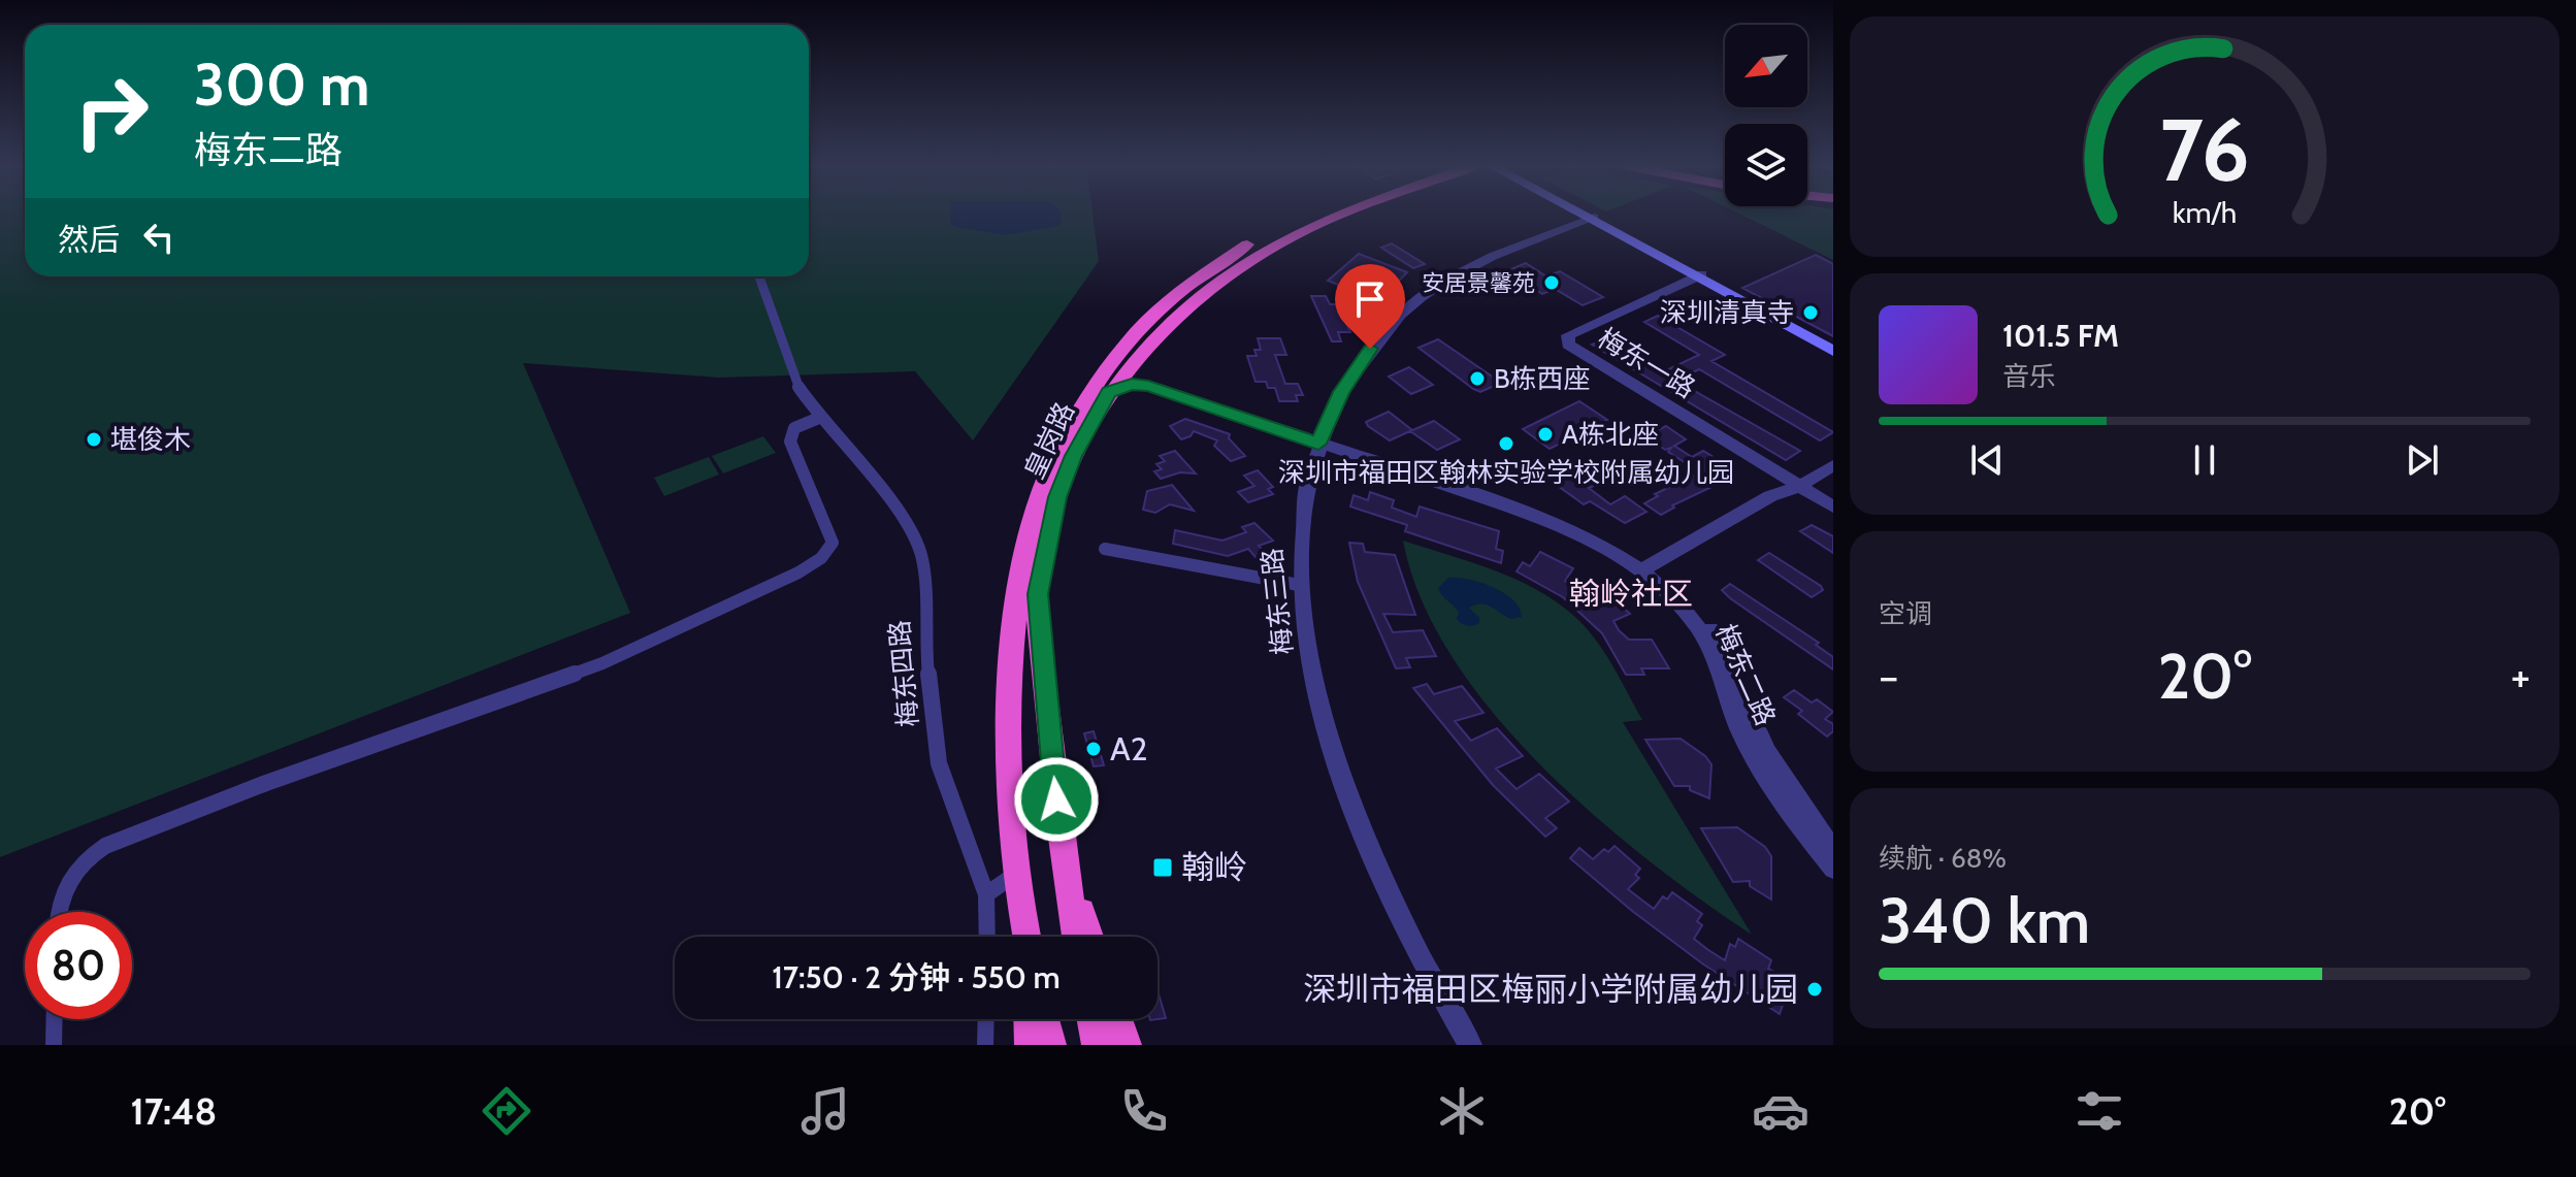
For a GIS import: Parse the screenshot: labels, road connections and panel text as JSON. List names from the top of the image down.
{
  "streets": {
    "highway": ["皇岗路"],
    "street": [
      "梅东一路",
      "梅东三路",
      "梅东四路",
      "梅东二路"
    ]
  },
  "crossings": [
    ["皇岗路", "梅东二路"],
    ["梅东三路", "梅东二路"]
  ],
  "districts": ["翰岭社区"],
  "places": {
    "other": [
      "安居景馨苑",
      "深圳清真寺",
      "B栋西座",
      "A栋北座",
      "堪俊木",
      "深圳市福田区翰林实验学校附属幼儿园",
      "A2",
      "深圳市福田区梅丽小学附属幼儿园"
    ],
    "transit": ["翰岭"]
  },
  "north": "bottom left",
  "page": {
    "turn": ["300 m", "梅东二路"],
    "then": "然后",
    "song": ["101.5 FM", "音乐"],
    "tile": [
      "空调",
      ["续航 · 68%", "340 km"]
    ],
    "heat": ["−", "20°", "+"],
    "limit": "80",
    "trip": "17:50 · 2 分钟 · 550 m",
    "tabs": ["17:48", "20°"],
    "gauge": ["76", "km/h"]
  }
}
